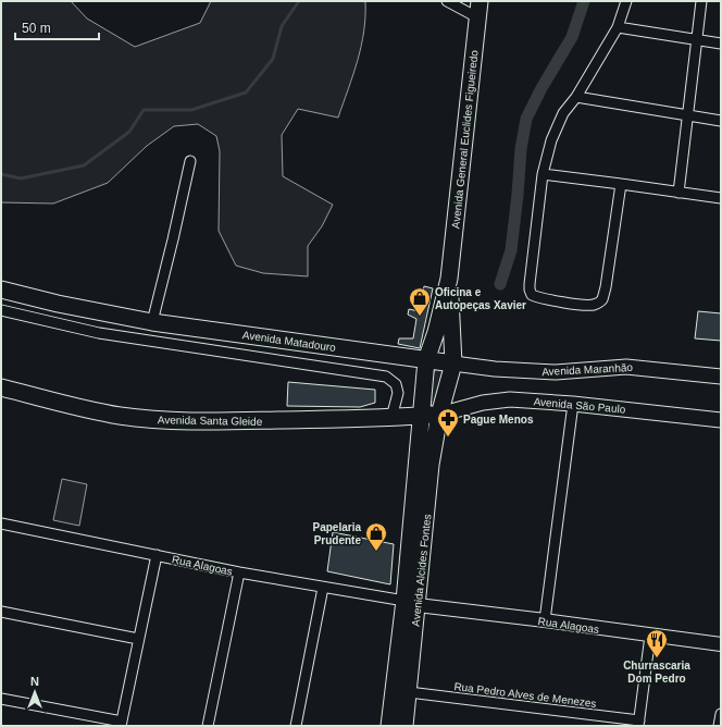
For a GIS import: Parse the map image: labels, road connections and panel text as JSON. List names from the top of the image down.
{
  "streets": {
    "main road": [
      "Avenida General Euclides Figueiredo",
      "Avenida Matadouro",
      "Avenida Maranhão",
      "Avenida São Paulo",
      "Avenida Santa Gleide",
      "Avenida Alcides Fontes"
    ],
    "street": ["Rua Alagoas", "Rua Pedro Alves de Menezes"]
  },
  "crossings": [
    ["Avenida General Euclides Figueiredo", "Avenida Matadouro"],
    ["Avenida General Euclides Figueiredo", "Avenida Maranhão"],
    ["Avenida General Euclides Figueiredo", "Avenida Alcides Fontes"],
    ["Avenida Matadouro", "Avenida Maranhão"],
    ["Avenida Matadouro", "Avenida Alcides Fontes"],
    ["Avenida Maranhão", "Avenida Alcides Fontes"],
    ["Avenida São Paulo", "Avenida Santa Gleide"],
    ["Avenida São Paulo", "Avenida Alcides Fontes"],
    ["Avenida Santa Gleide", "Avenida Alcides Fontes"],
    ["Rua Alagoas", "Avenida Alcides Fontes"],
    ["Avenida Alcides Fontes", "Rua Pedro Alves de Menezes"]
  ],
  "places": {
    "shop": ["Oficina e Autopeças Xavier", "Papelaria Prudente"],
    "pharmacy": ["Pague Menos"],
    "restaurant": ["Churrascaria Dom Pedro"]
  },
  "scale_bar": "50 m",
  "north": "top"
}
